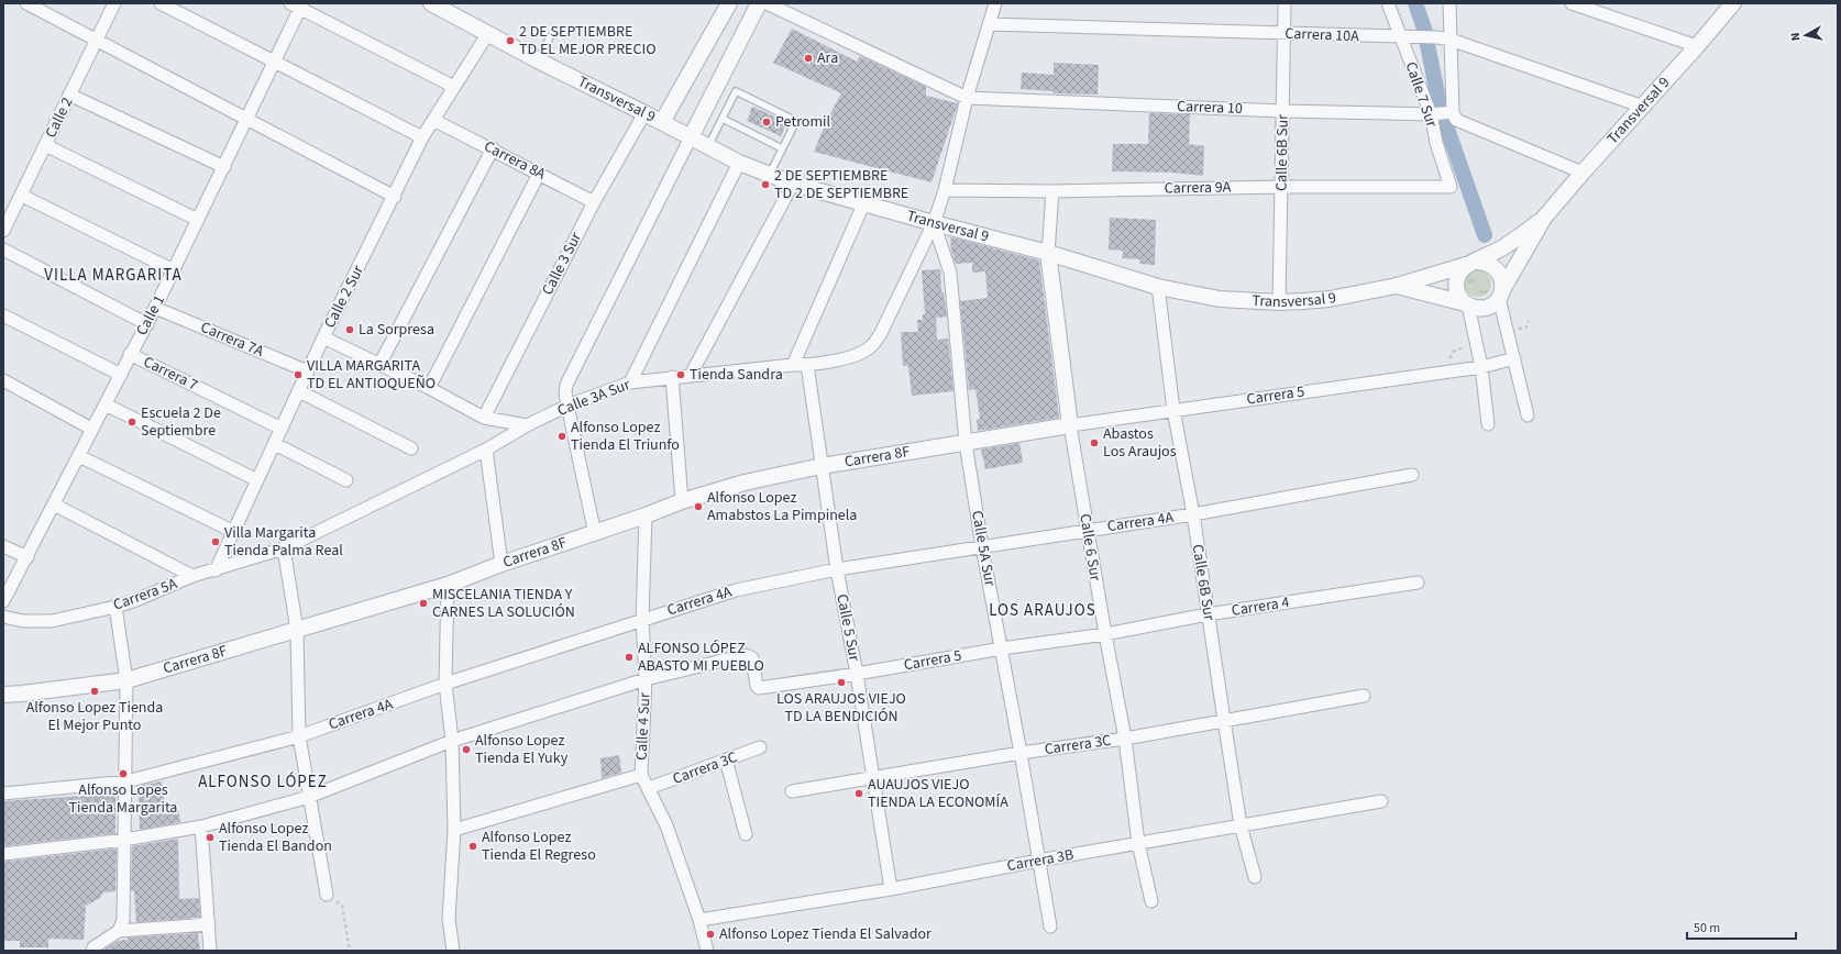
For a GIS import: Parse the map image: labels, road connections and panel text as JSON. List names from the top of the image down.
{
  "streets": {
    "street": [
      "Carrera 10A",
      "Calle 7 Sur",
      "Transversal 9",
      "Carrera 10",
      "Calle 2",
      "Calle 6B Sur",
      "Carrera 8A",
      "Carrera 9A",
      "Calle 3 Sur",
      "Calle 2 Sur",
      "Calle 1",
      "Carrera 7A",
      "Carrera 7",
      "Carrera 5",
      "Calle 3A Sur",
      "Carrera 8F",
      "Carrera 4A",
      "Calle 6 Sur",
      "Calle 5A Sur",
      "Carrera 5A",
      "Carrera 4",
      "Calle 5 Sur",
      "Calle 4 Sur",
      "Carrera 3C",
      "Carrera 3B"
    ]
  },
  "crossings": [
    ["Carrera 10A", "Calle 7 Sur"],
    ["Carrera 10A", "Transversal 9"],
    ["Carrera 10A", "Calle 6B Sur"],
    ["Carrera 10A", "Calle 3A Sur"],
    ["Calle 7 Sur", "Carrera 10"],
    ["Calle 7 Sur", "Carrera 9A"],
    ["Transversal 9", "Carrera 10"],
    ["Transversal 9", "Calle 6B Sur"],
    ["Transversal 9", "Calle 3 Sur"],
    ["Transversal 9", "Calle 2 Sur"],
    ["Transversal 9", "Calle 3A Sur"],
    ["Transversal 9", "Calle 6 Sur"],
    ["Transversal 9", "Calle 5A Sur"],
    ["Carrera 10", "Calle 6B Sur"],
    ["Carrera 10", "Calle 3A Sur"],
    ["Calle 6B Sur", "Carrera 9A"],
    ["Calle 6B Sur", "Carrera 5"],
    ["Calle 6B Sur", "Carrera 4A"],
    ["Calle 6B Sur", "Carrera 4"],
    ["Calle 6B Sur", "Carrera 3C"],
    ["Calle 6B Sur", "Carrera 3B"],
    ["Carrera 8A", "Calle 3 Sur"],
    ["Carrera 8A", "Calle 2 Sur"],
    ["Carrera 9A", "Calle 3A Sur"],
    ["Carrera 9A", "Calle 6 Sur"],
    ["Calle 2 Sur", "Carrera 7A"],
    ["Calle 2 Sur", "Carrera 7"],
    ["Calle 2 Sur", "Carrera 5A"],
    ["Calle 1", "Carrera 7A"],
    ["Calle 1", "Carrera 7"],
    ["Carrera 5", "Carrera 8F"],
    ["Carrera 5", "Calle 6 Sur"],
    ["Carrera 5", "Calle 5A Sur"],
    ["Carrera 5", "Carrera 4"],
    ["Carrera 5", "Calle 5 Sur"],
    ["Carrera 5", "Calle 4 Sur"],
    ["Calle 3A Sur", "Calle 5A Sur"],
    ["Calle 3A Sur", "Carrera 5A"],
    ["Calle 3A Sur", "Calle 5 Sur"],
    ["Carrera 8F", "Calle 6 Sur"],
    ["Carrera 8F", "Calle 5A Sur"],
    ["Carrera 8F", "Calle 5 Sur"],
    ["Carrera 8F", "Calle 4 Sur"],
    ["Carrera 4A", "Calle 6 Sur"],
    ["Carrera 4A", "Calle 5A Sur"],
    ["Carrera 4A", "Calle 5 Sur"],
    ["Carrera 4A", "Calle 4 Sur"],
    ["Calle 6 Sur", "Carrera 4"],
    ["Calle 6 Sur", "Carrera 3C"],
    ["Calle 6 Sur", "Carrera 3B"],
    ["Calle 5A Sur", "Carrera 3C"],
    ["Calle 5A Sur", "Carrera 3B"],
    ["Calle 5 Sur", "Carrera 3C"],
    ["Calle 5 Sur", "Carrera 3B"],
    ["Calle 4 Sur", "Carrera 3C"],
    ["Calle 4 Sur", "Carrera 3B"]
  ],
  "districts": ["VILLA MARGARITA", "LOS ARAUJOS", "ALFONSO LÓPEZ"],
  "places": [
    "2 DE SEPTIEMBRE TD EL MEJOR PRECIO",
    "Ara",
    "Petromil",
    "2 DE SEPTIEMBRE TD 2 DE SEPTIEMBRE",
    "La Sorpresa",
    "VILLA MARGARITA TD EL ANTIOQUEÑO",
    "Tienda Sandra",
    "Escuela 2 De Septiembre",
    "Alfonso Lopez Tienda El Triunfo",
    "Abastos Los Araujos",
    "Alfonso Lopez Amabstos La Pimpinela",
    "Villa Margarita Tienda Palma Real",
    "MISCELANIA TIENDA Y CARNES LA SOLUCIÓN",
    "ALFONSO LÓPEZ ABASTO MI PUEBLO",
    "LOS ARAUJOS VIEJO TD LA BENDICIÓN",
    "Alfonso Lopez Tienda El Mejor Punto",
    "Alfonso Lopez Tienda El Yuky",
    "Alfonso Lopes Tienda Margarita",
    "AUAUJOS VIEJO TIENDA LA ECONOMÍA",
    "Alfonso Lopez Tienda El Bandon",
    "Alfonso Lopez Tienda El Regreso",
    "Alfonso Lopez Tienda El Salvador"
  ],
  "scale_bar": "50 m",
  "north": "left"
}
